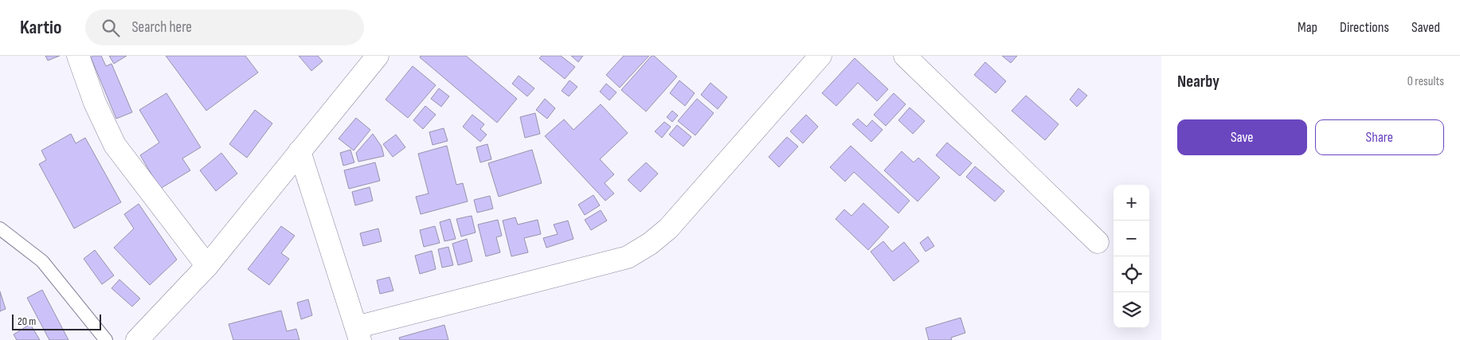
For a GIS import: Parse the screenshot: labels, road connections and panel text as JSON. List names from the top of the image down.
{
  "scale_bar": "20 m",
  "page": {
    "header": "Kartio",
    "search": "Search here",
    "nav": ["Map", "Directions", "Saved"],
    "heading": ["Nearby", "0 results"],
    "buttons": ["Save", "Share"],
    "map_buttons": ["+", "−"],
    "scale": "20 m"
  }
}
